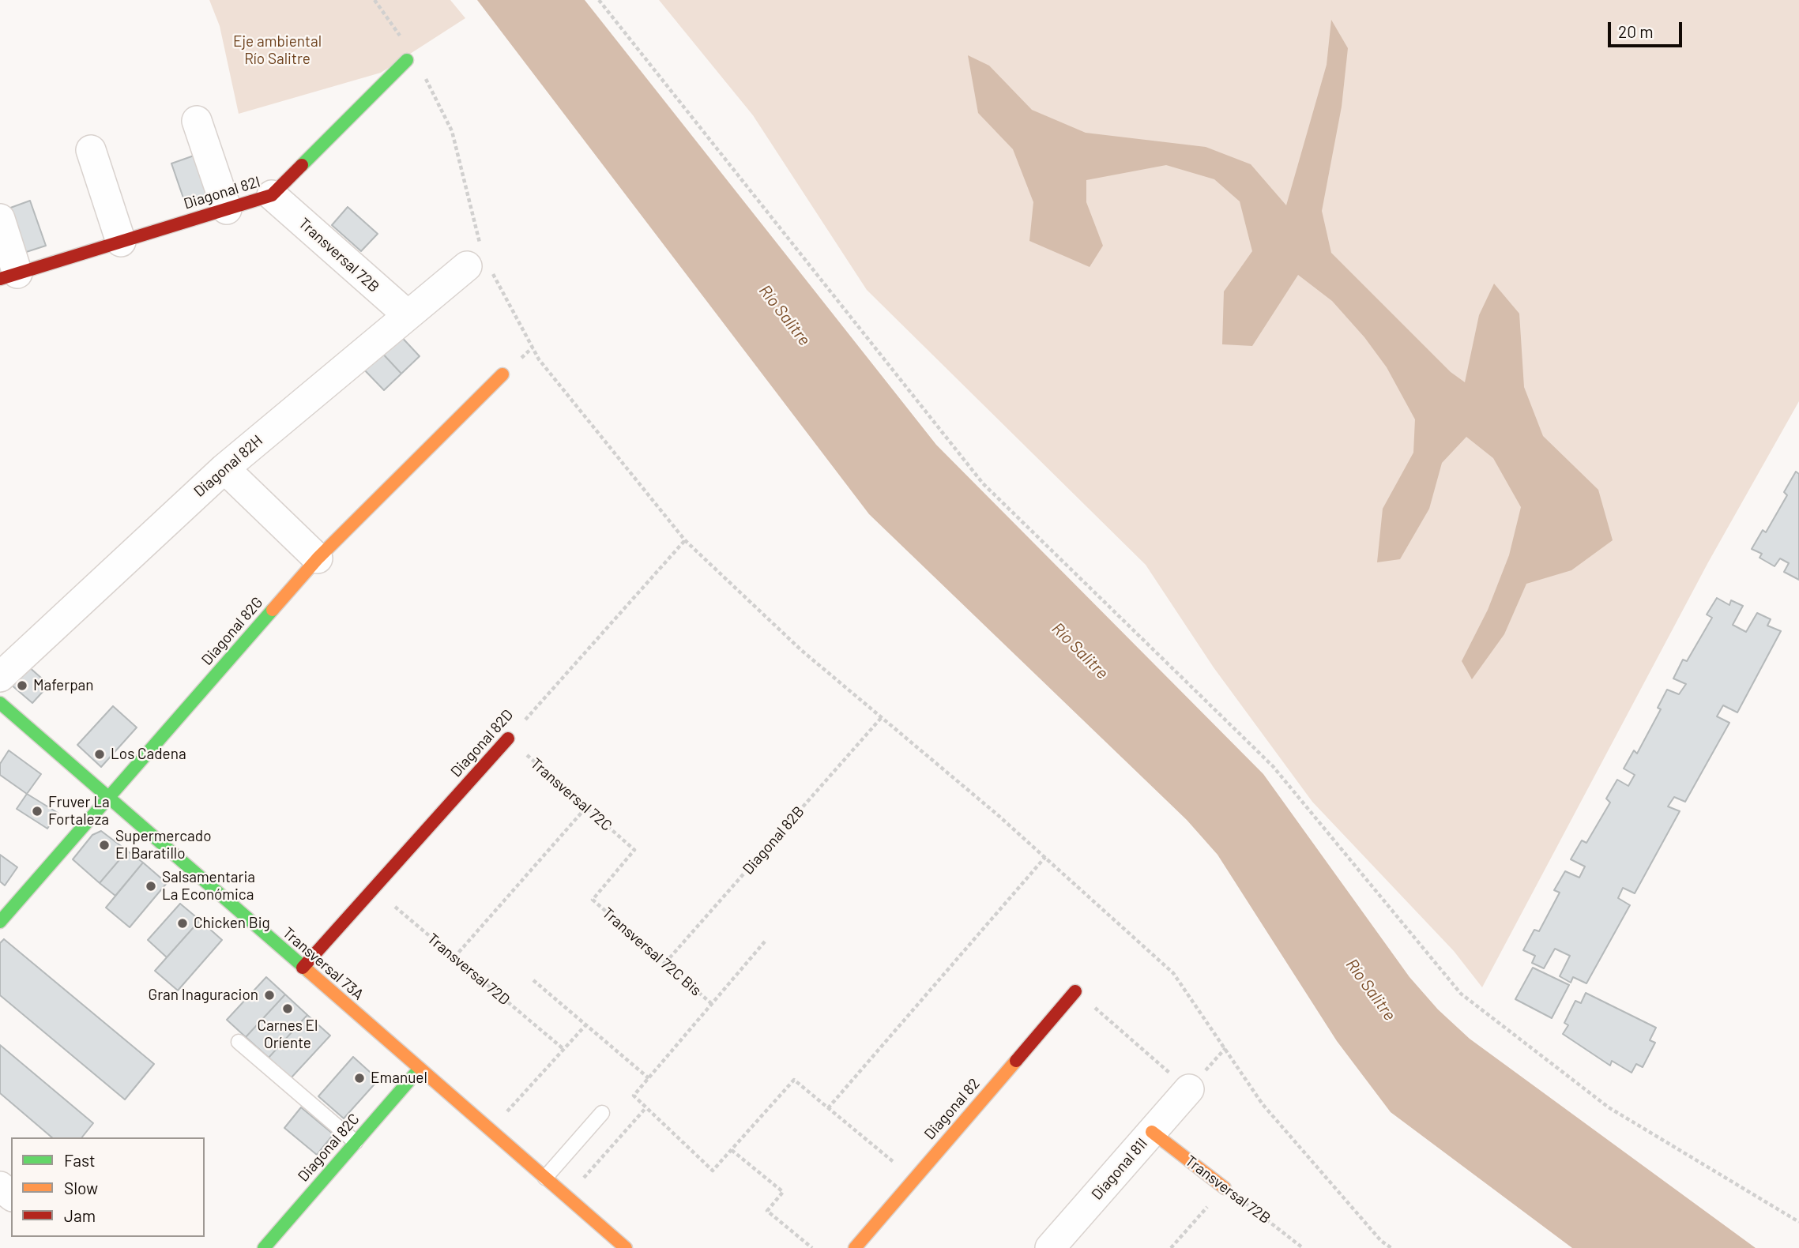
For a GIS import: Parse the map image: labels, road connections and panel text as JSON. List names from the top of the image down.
{
  "streets": {
    "street": [
      "Diagonal 82I",
      "Transversal 72B",
      "Diagonal 82H",
      "Diagonal 82G",
      "Diagonal 82D",
      "Transversal 73A",
      "Diagonal 82",
      "Diagonal 82C",
      "Diagonal 81I"
    ],
    "path": [
      "Transversal 72C",
      "Diagonal 82B",
      "Transversal 72C Bis",
      "Transversal 72D"
    ]
  },
  "crossings": [
    ["Diagonal 82I", "Transversal 72B"],
    ["Transversal 72B", "Diagonal 82H"],
    ["Transversal 72B", "Diagonal 81I"],
    ["Diagonal 82G", "Transversal 73A"],
    ["Diagonal 82D", "Transversal 72C"],
    ["Diagonal 82D", "Transversal 73A"],
    ["Diagonal 82D", "Transversal 72D"],
    ["Transversal 72C", "Transversal 72C Bis"],
    ["Diagonal 82B", "Transversal 72C Bis"],
    ["Transversal 73A", "Diagonal 82C"]
  ],
  "water": ["Río Salitre"],
  "parks": ["Eje ambiental Río Salitre"],
  "places": [
    "Maferpan",
    "Los Cadena",
    "Fruver La Fortaleza",
    "Supermercado El Baratillo",
    "Salsamentaria La Económica",
    "Chicken Big",
    "Gran Inaguracion",
    "Carnes El Oríente",
    "Emanuel"
  ],
  "legend": ["Fast", "Slow", "Jam"],
  "scale_bar": "20 m"
}
